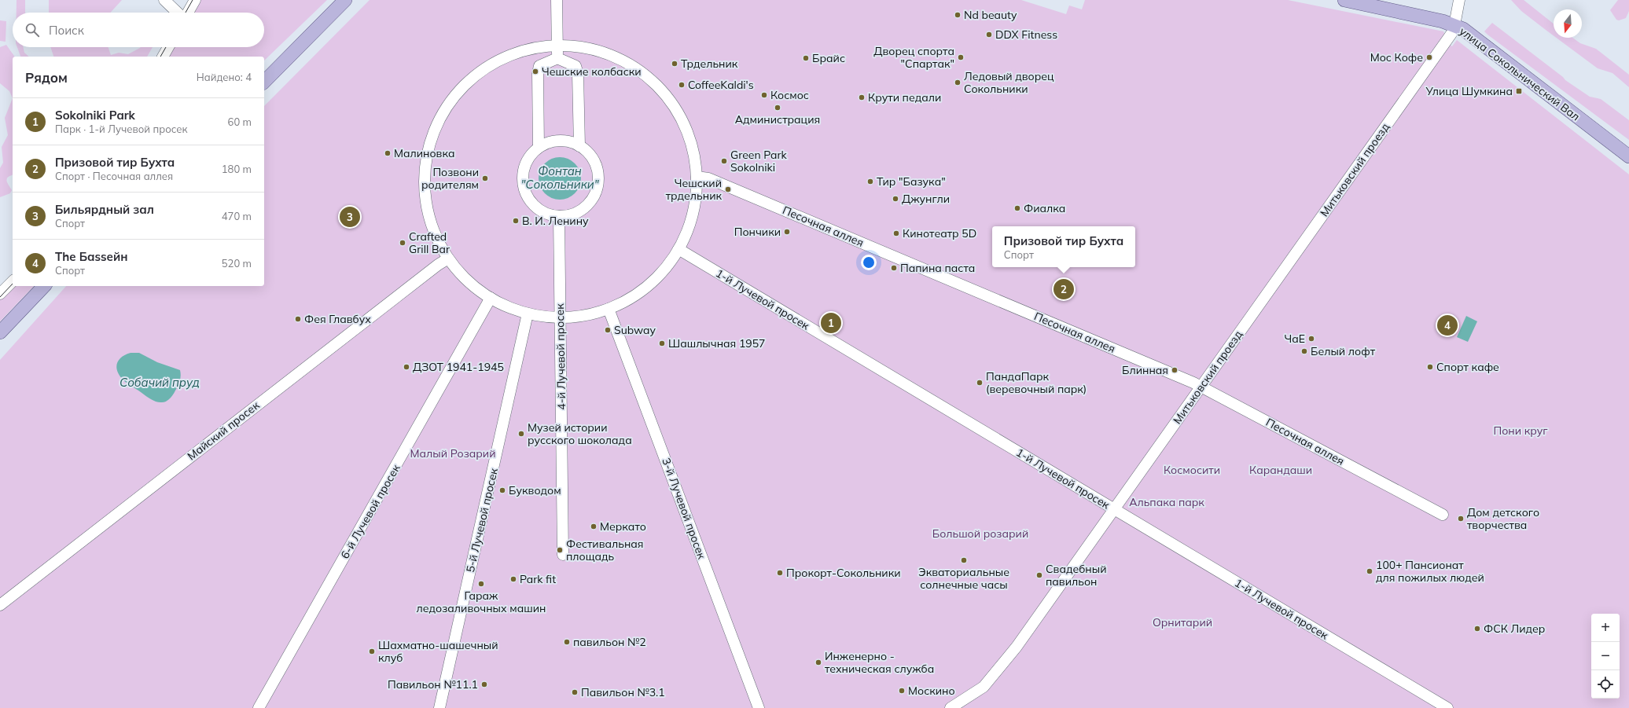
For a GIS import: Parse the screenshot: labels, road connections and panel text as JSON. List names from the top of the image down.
{
  "streets": {
    "main road": ["улица Сокольнический Вал"],
    "street": [
      "Митьковский проезд",
      "Песочная аллея",
      "1-й Лучевой просек",
      "4-й Лучевой просек",
      "Майский просек",
      "3-й Лучевой просек",
      "6-й Лучевой просек",
      "5-й Лучевой просек"
    ]
  },
  "crossings": [
    ["улица Сокольнический Вал", "Митьковский проезд"],
    ["Митьковский проезд", "Песочная аллея"],
    ["Митьковский проезд", "1-й Лучевой просек"]
  ],
  "water": ["Фонтан \"Сокольники\"", "Собачий пруд"],
  "parks": [
    "Пони круг",
    "Малый Розарий",
    "Космосити",
    "Карандаши",
    "Альпака парк",
    "Большой розарий",
    "Орнитарий"
  ],
  "places": {
    "other": [
      "Nd beauty",
      "DDX Fitness",
      "Дворец спорта \"Спартак\"",
      "Мос Кофе",
      "Брайс",
      "Трдельник",
      "Чешские колбаски",
      "Ледовый дворец Сокольники",
      "CoffeeKaldi's",
      "Космос",
      "Крути педали",
      "Администрация",
      "Малиновка",
      "Green Park Sokolniki",
      "Позвони родителям",
      "Тир \"Базука\"",
      "Чешский трдельник",
      "Джунгли",
      "Фиалка",
      "В. И. Ленину",
      "Пончики",
      "Кинотеатр 5D",
      "Crafted Grill Bar",
      "Папина паста",
      "Фея Главбух",
      "Subway",
      "ЧаЕ",
      "Шашлычная 1957",
      "Белый лофт",
      "ДЗОТ 1941-1945",
      "Спорт кафе",
      "Блинная",
      "ПандаПарк (веревочный парк)",
      "Музей истории русского шоколада",
      "Букводом",
      "Дом детского творчества",
      "Меркато",
      "Фестивальная площадь",
      "Экваториальные солнечные часы",
      "100+ Пансионат для пожилых людей",
      "Прокорт-Сокольники",
      "Свадебный павильон",
      "Park fit",
      "Гараж ледозаливочных машин",
      "ФСК Лидер",
      "павильон №2",
      "Шахматно-шашечный клуб",
      "Инженерно - техническая служба",
      "Павильон №11.1",
      "Москино",
      "Павильон №3.1"
    ],
    "transit": ["Улица Шумкина"]
  },
  "north": "bottom",
  "page": {
    "search": "Поиск",
    "heading": ["Рядом", "Найдено: 4"],
    "list": [
      {
        "mark": "1",
        "name": "Sokolniki Park",
        "note": "Парк · 1-й Лучевой просек",
        "value": "60 m"
      },
      {
        "mark": "2",
        "name": "Призовой тир Бухта",
        "note": "Спорт · Песочная аллея",
        "value": "180 m"
      },
      {
        "mark": "3",
        "name": "Бильярдный зал",
        "note": "Спорт",
        "value": "470 m"
      },
      {
        "mark": "4",
        "name": "The Баssейн",
        "note": "Спорт",
        "value": "520 m"
      }
    ],
    "pins": [
      "3",
      "2",
      "1",
      "4"
    ],
    "popup": ["Призовой тир Бухта", "Спорт"],
    "map_buttons": ["+", "−"]
  }
}
